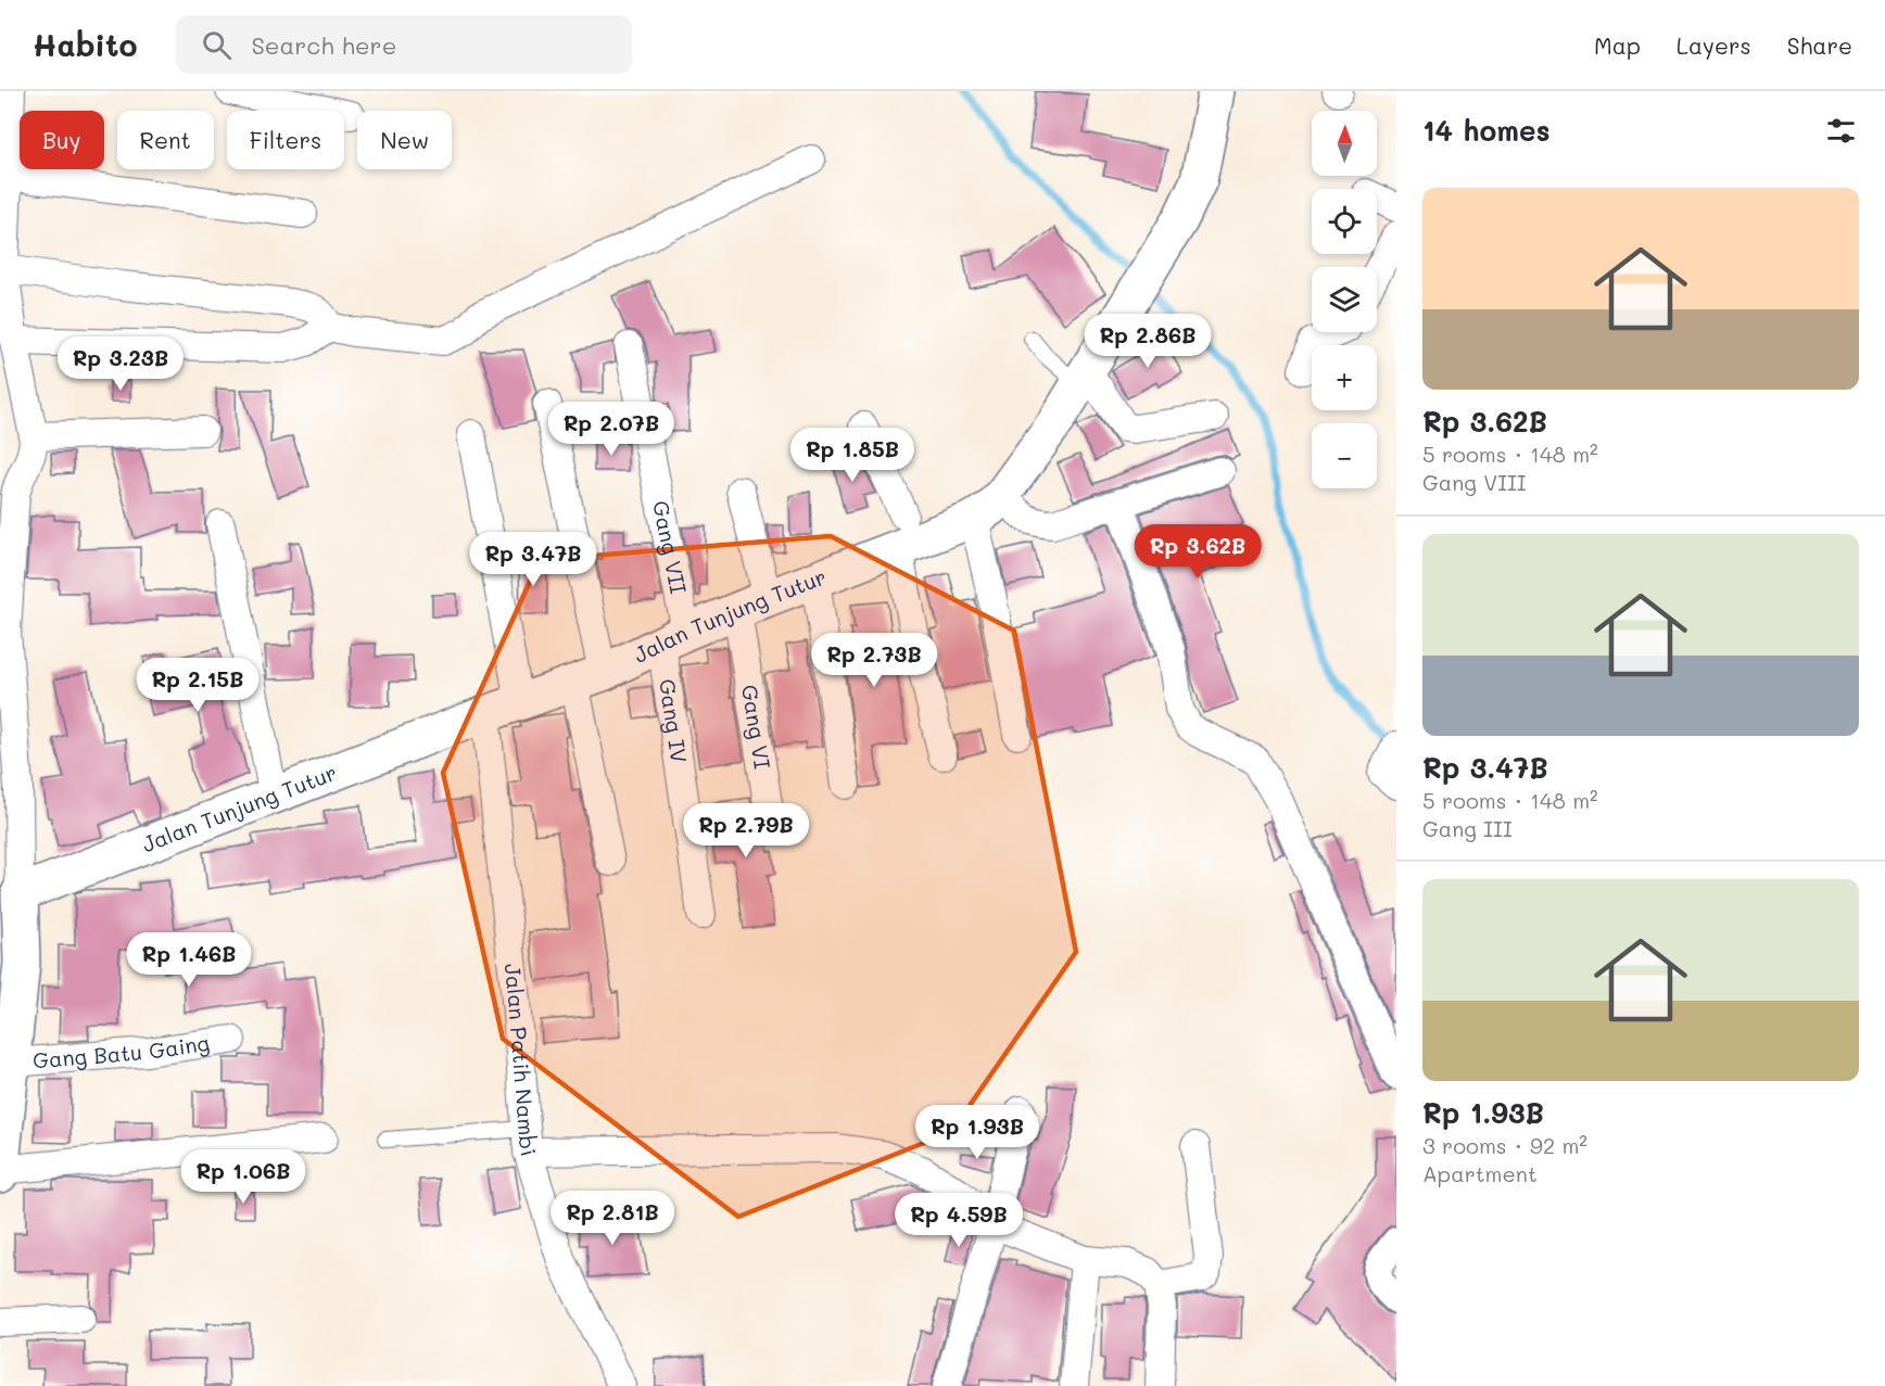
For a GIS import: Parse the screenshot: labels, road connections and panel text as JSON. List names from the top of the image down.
{
  "streets": {
    "street": [
      "Gang VII",
      "Jalan Tunjung Tutur",
      "Gang IV",
      "Gang VI",
      "Gang Batu Gaing",
      "Jalan Patih Nambi"
    ]
  },
  "crossings": [
    ["Gang VII", "Jalan Tunjung Tutur"],
    ["Gang VII", "Gang IV"],
    ["Jalan Tunjung Tutur", "Gang IV"],
    ["Jalan Tunjung Tutur", "Gang VI"],
    ["Jalan Tunjung Tutur", "Jalan Patih Nambi"]
  ],
  "north": "top",
  "page": {
    "header": "Habito",
    "search": "Search here",
    "nav": ["Map", "Layers", "Share"],
    "heading": "14 homes",
    "map_buttons": ["+", "−"],
    "chip": [
      "Buy",
      "Rent",
      "Filters",
      "New"
    ],
    "list": [
      {
        "name": "Rp 3.62B",
        "note": "5 rooms · 148 m² · Gang VIII"
      },
      {
        "name": "Rp 3.47B",
        "note": "5 rooms · 148 m² · Gang III"
      },
      {
        "name": "Rp 1.93B",
        "note": "3 rooms · 92 m² · Apartment"
      }
    ],
    "price": [
      "Rp 2.86B",
      "Rp 3.23B",
      "Rp 2.07B",
      "Rp 1.85B",
      "Rp 3.62B",
      "Rp 3.47B",
      "Rp 2.73B",
      "Rp 2.15B",
      "Rp 2.79B",
      "Rp 1.46B",
      "Rp 1.93B",
      "Rp 1.06B",
      "Rp 2.81B",
      "Rp 4.59B"
    ]
  }
}
